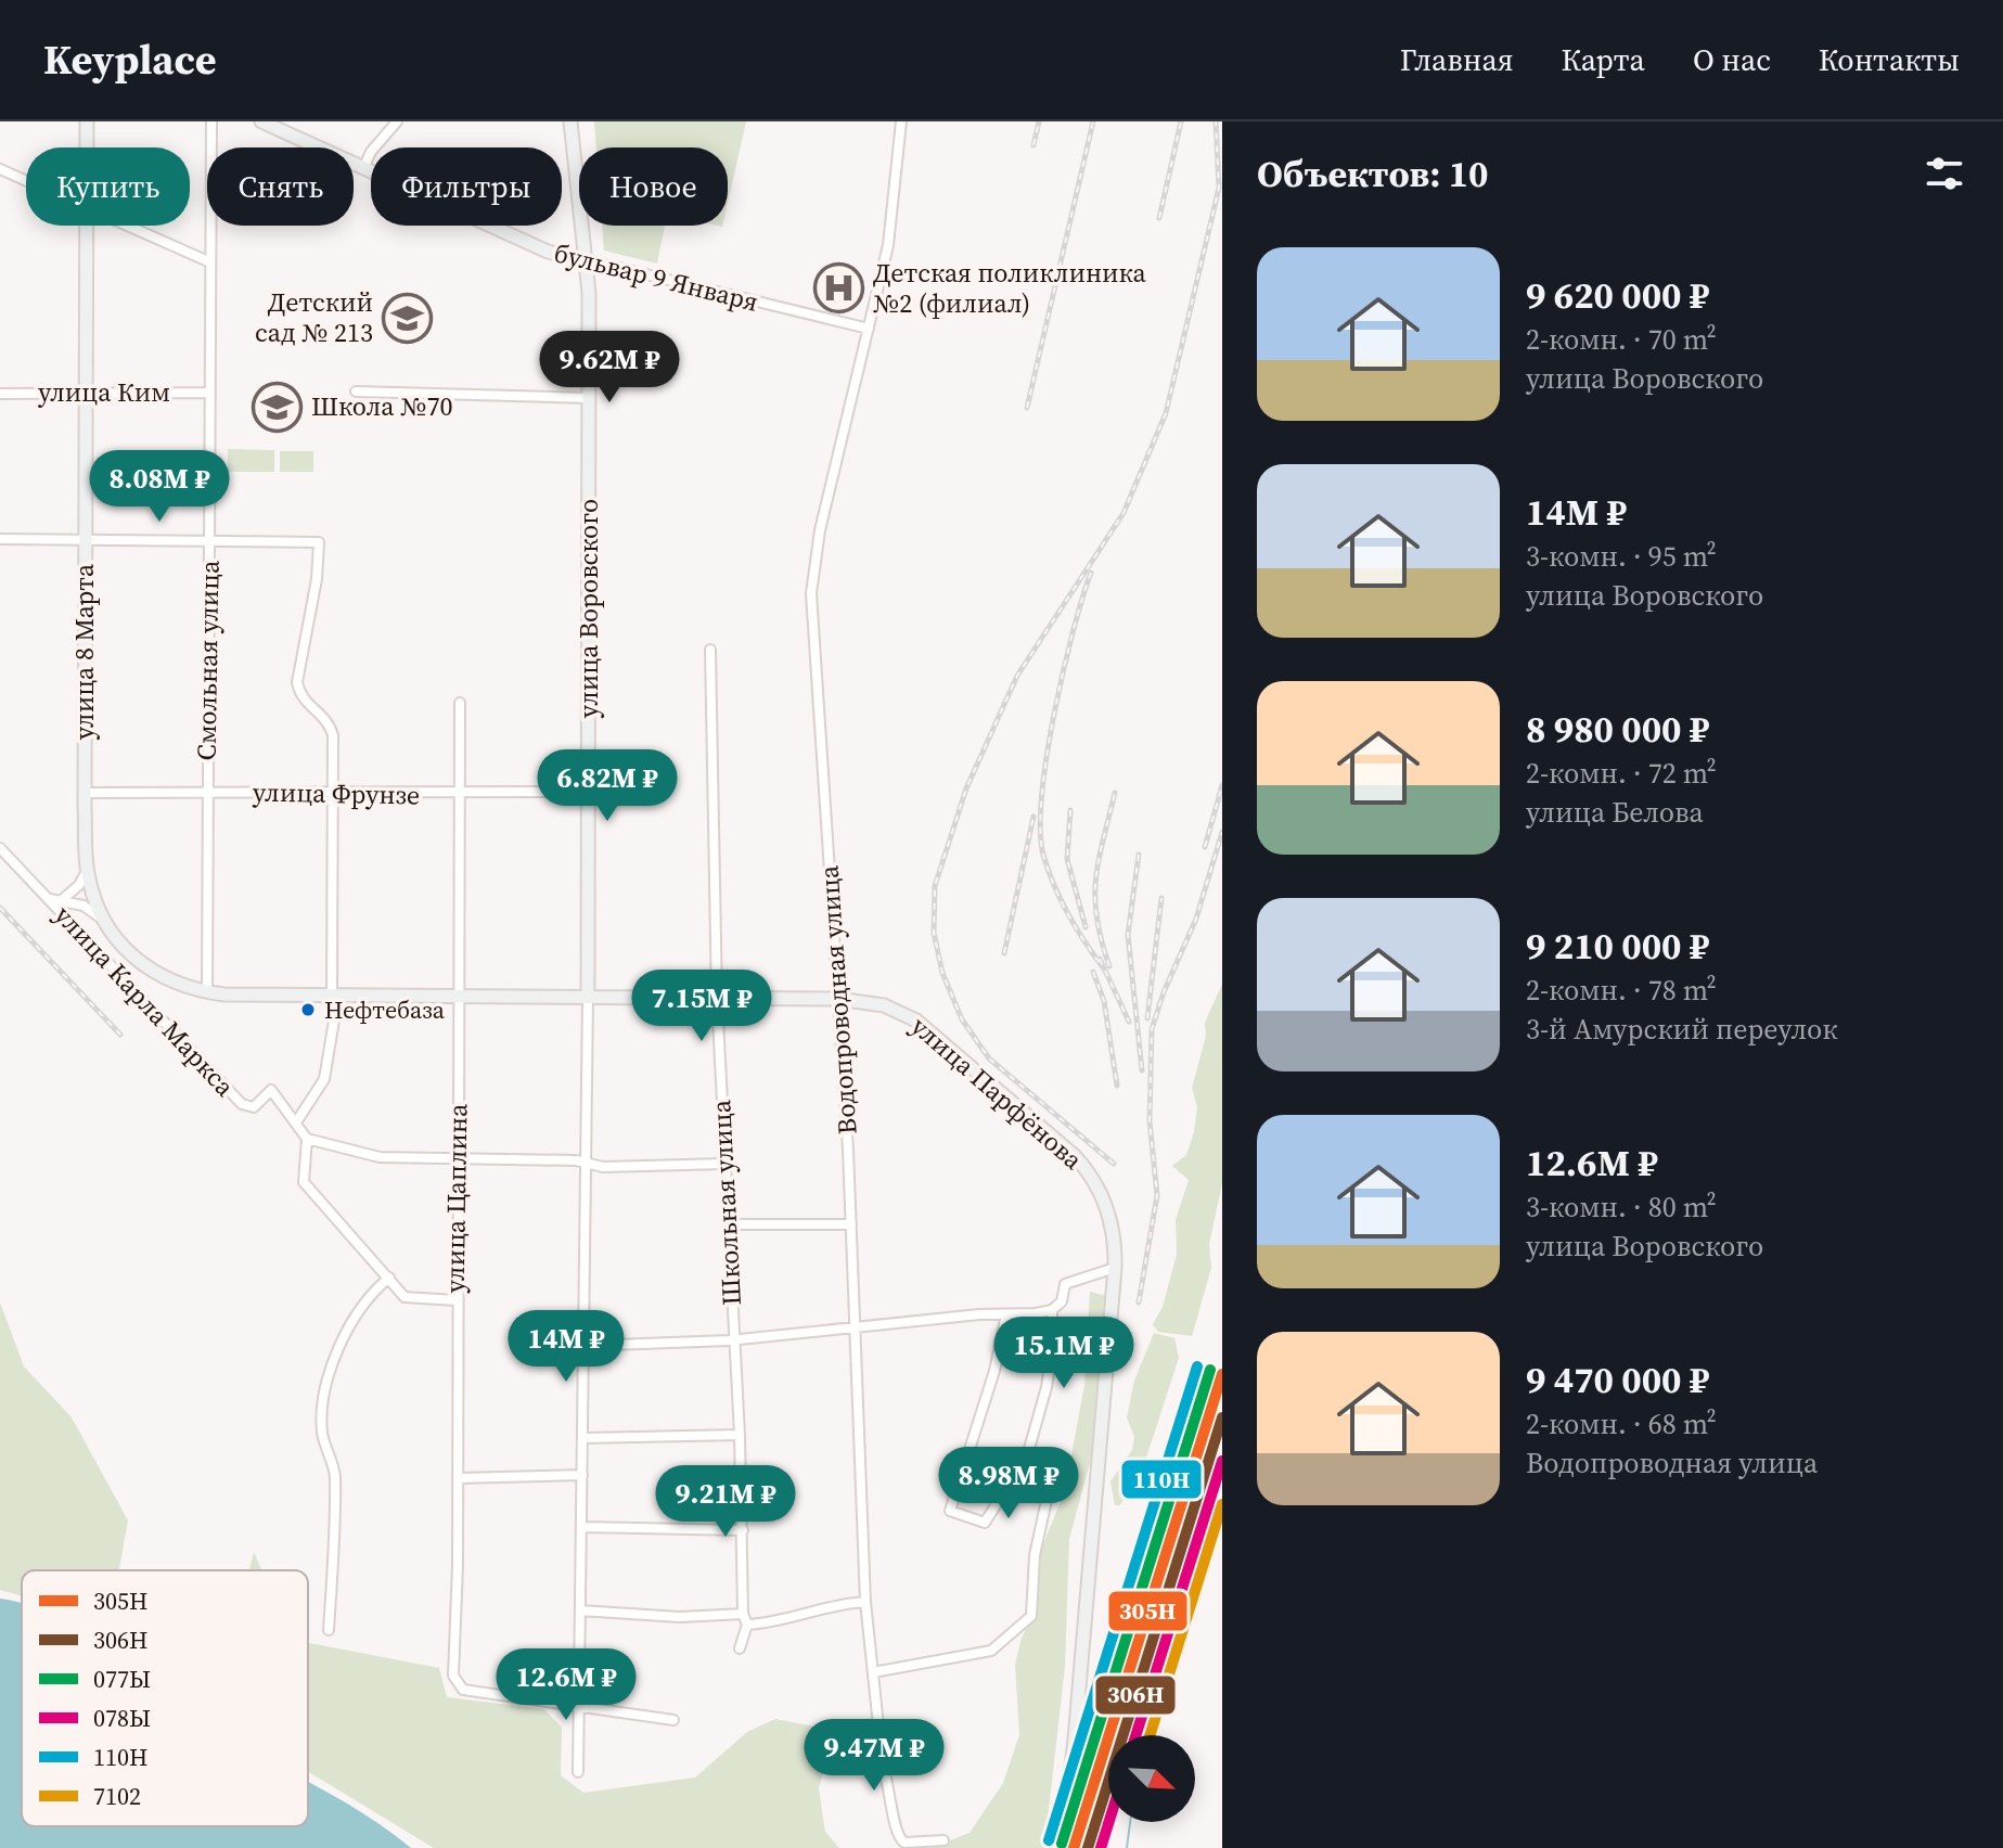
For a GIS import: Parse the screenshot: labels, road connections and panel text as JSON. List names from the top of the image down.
{
  "streets": {
    "main road": [
      "бульвар 9 Января",
      "улица Воровского",
      "улица 8 Марта",
      "улица Парфёнова"
    ],
    "street": [
      "улица Ким",
      "Смольная улица",
      "улица Фрунзе",
      "Водопроводная улица",
      "улица Карла Маркса",
      "улица Цаплина",
      "Школьная улица"
    ]
  },
  "crossings": [
    ["бульвар 9 Января", "улица Воровского"],
    ["бульвар 9 Января", "Водопроводная улица"],
    ["улица Ким", "улица 8 Марта"],
    ["улица Ким", "Смольная улица"],
    ["улица Воровского", "улица Фрунзе"],
    ["улица Воровского", "улица Парфёнова"],
    ["улица Воровского", "улица Цаплина"],
    ["улица 8 Марта", "улица Фрунзе"],
    ["улица 8 Марта", "улица Парфёнова"],
    ["Смольная улица", "улица Фрунзе"],
    ["Смольная улица", "улица Парфёнова"],
    ["улица Фрунзе", "улица Цаплина"],
    ["Водопроводная улица", "улица Парфёнова"],
    ["улица Парфёнова", "улица Цаплина"],
    ["улица Парфёнова", "Школьная улица"]
  ],
  "places": {
    "hospital": ["Детская поликлиника №2 (филиал)"],
    "school or university": ["Детский сад № 213", "Школа №70"],
    "other": ["Нефтебаза"]
  },
  "lines": [
    "transit line 110Н",
    "transit line 077Ы",
    "transit line 305Н",
    "transit line 306Н",
    "transit line 078Ы",
    "transit line 7102"
  ],
  "legend": [
    "305Н",
    "306Н",
    "077Ы",
    "078Ы",
    "110Н",
    "7102"
  ],
  "north": "bottom right",
  "page": {
    "header": "Keyplace",
    "nav": [
      "Главная",
      "Карта",
      "О нас",
      "Контакты"
    ],
    "heading": "Объектов: 10",
    "chip": [
      "Купить",
      "Снять",
      "Фильтры",
      "Новое"
    ],
    "list": [
      {
        "name": "9 620 000 ₽",
        "note": "2-комн. · 70 m² · улица Воровского"
      },
      {
        "name": "14M ₽",
        "note": "3-комн. · 95 m² · улица Воровского"
      },
      {
        "name": "8 980 000 ₽",
        "note": "2-комн. · 72 m² · улица Белова"
      },
      {
        "name": "9 210 000 ₽",
        "note": "2-комн. · 78 m² · 3-й Амурский переулок"
      },
      {
        "name": "12.6M ₽",
        "note": "3-комн. · 80 m² · улица Воровского"
      },
      {
        "name": "9 470 000 ₽",
        "note": "2-комн. · 68 m² · Водопроводная улица"
      }
    ],
    "price": [
      "9.62M ₽",
      "8.08M ₽",
      "6.82M ₽",
      "7.15M ₽",
      "14M ₽",
      "15.1M ₽",
      "8.98M ₽",
      "9.21M ₽",
      "12.6M ₽",
      "9.47M ₽"
    ]
  }
}
